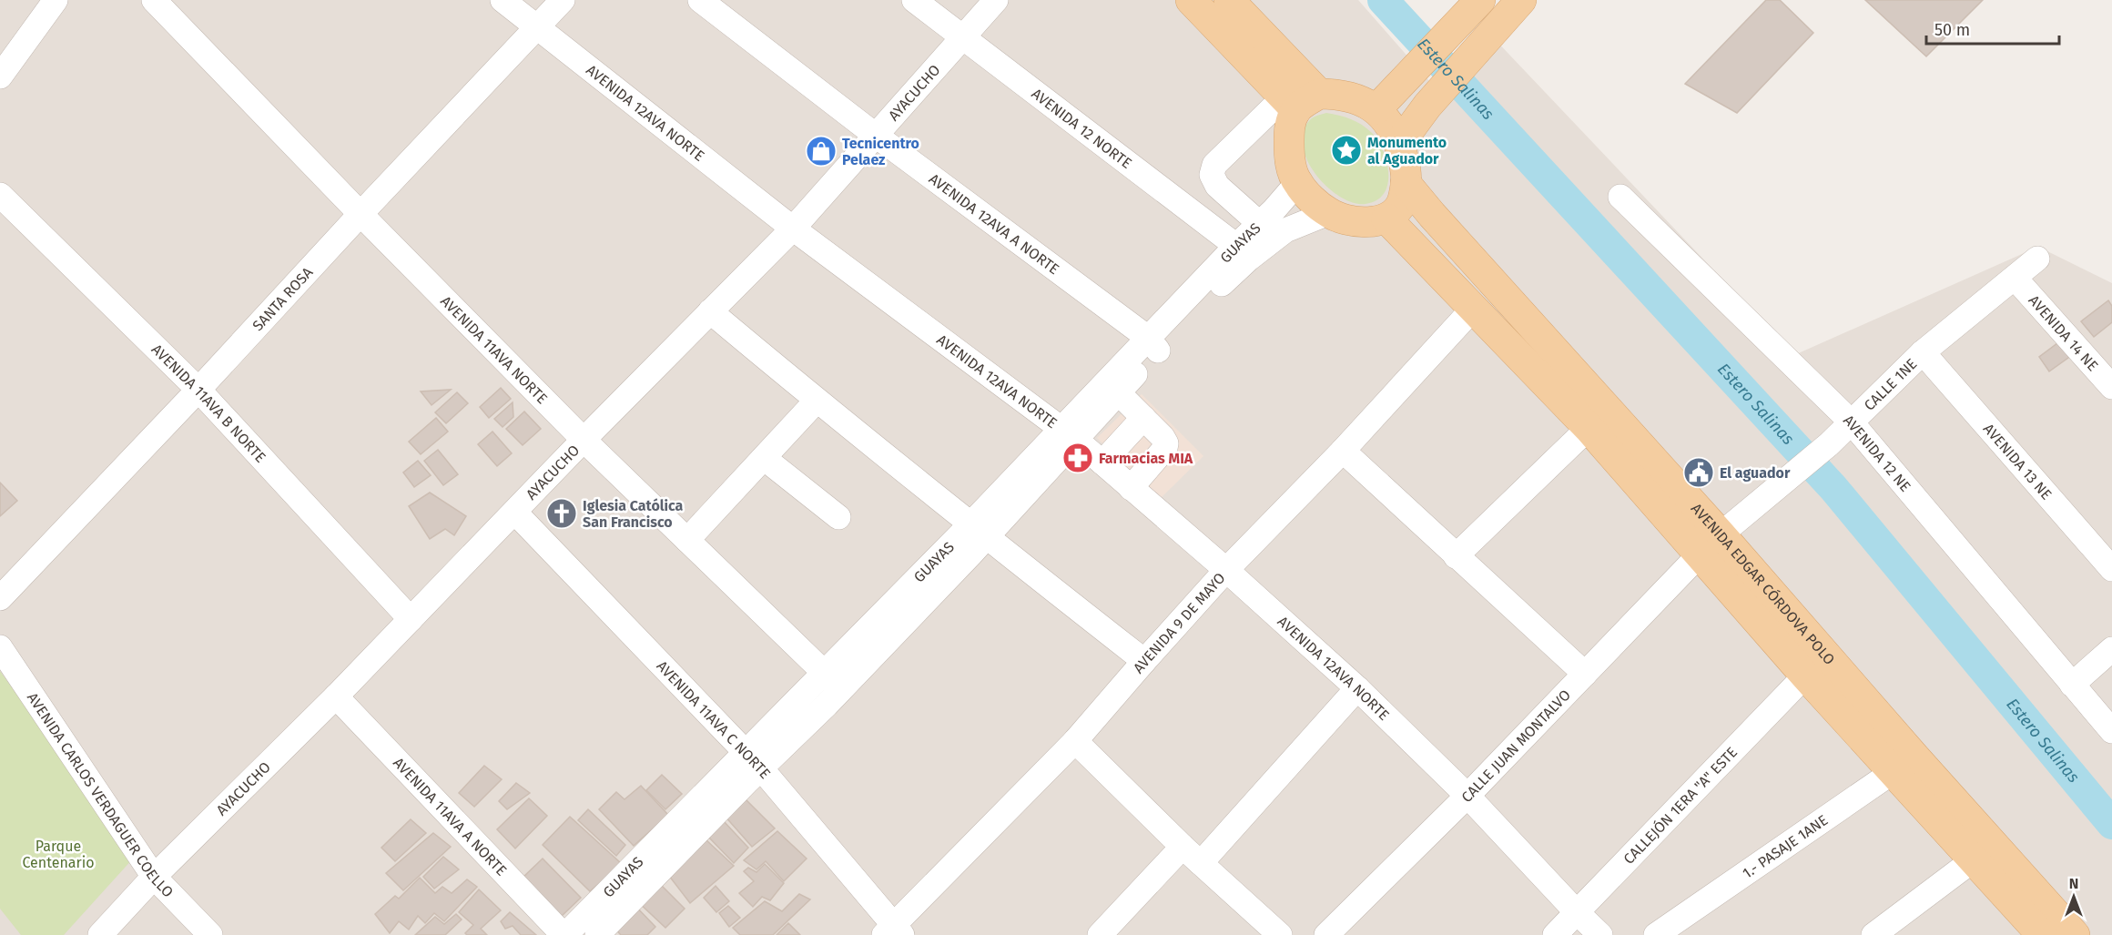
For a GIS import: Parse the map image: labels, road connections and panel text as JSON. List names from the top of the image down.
{
  "streets": {
    "main road": ["AVENIDA EDGAR CÓRDOVA POLO"],
    "street": [
      "AYACUCHO",
      "AVENIDA 12AVA NORTE",
      "AVENIDA 12 NORTE",
      "AVENIDA 12AVA A NORTE",
      "GUAYAS",
      "SANTA ROSA",
      "AVENIDA 14 NE",
      "AVENIDA 11AVA NORTE",
      "CALLE 1NE",
      "AVENIDA 11AVA B NORTE",
      "AVENIDA 12 NE",
      "AVENIDA 13 NE",
      "AVENIDA 9 DE MAYO",
      "AVENIDA 11AVA C NORTE",
      "CALLE JUAN MONTALVO",
      "AVENIDA CARLOS VERDAGUER COELLO",
      "CALLEJÓN 1ERA \"A\" ESTE",
      "AVENIDA 11AVA A NORTE",
      "1.- PASAJE 1ANE"
    ]
  },
  "crossings": [
    ["AYACUCHO", "AVENIDA 12AVA NORTE"],
    ["AYACUCHO", "AVENIDA 12 NORTE"],
    ["AYACUCHO", "AVENIDA 12AVA A NORTE"],
    ["AYACUCHO", "AVENIDA 11AVA NORTE"],
    ["AYACUCHO", "AVENIDA 11AVA B NORTE"],
    ["AYACUCHO", "AVENIDA 11AVA C NORTE"],
    ["AYACUCHO", "AVENIDA CARLOS VERDAGUER COELLO"],
    ["AYACUCHO", "AVENIDA 11AVA A NORTE"],
    ["AVENIDA 12AVA NORTE", "GUAYAS"],
    ["AVENIDA 12AVA NORTE", "SANTA ROSA"],
    ["AVENIDA 12AVA NORTE", "AVENIDA 9 DE MAYO"],
    ["AVENIDA 12AVA NORTE", "CALLE JUAN MONTALVO"],
    ["AVENIDA 12AVA NORTE", "CALLEJÓN 1ERA \"A\" ESTE"],
    ["AVENIDA 12 NORTE", "GUAYAS"],
    ["AVENIDA 12AVA A NORTE", "GUAYAS"],
    ["GUAYAS", "AVENIDA 11AVA NORTE"],
    ["GUAYAS", "AVENIDA EDGAR CÓRDOVA POLO"],
    ["GUAYAS", "AVENIDA 11AVA C NORTE"],
    ["GUAYAS", "AVENIDA 11AVA A NORTE"],
    ["SANTA ROSA", "AVENIDA 11AVA NORTE"],
    ["SANTA ROSA", "AVENIDA 11AVA B NORTE"],
    ["AVENIDA 14 NE", "CALLE 1NE"],
    ["CALLE 1NE", "AVENIDA 12 NE"],
    ["CALLE 1NE", "AVENIDA 13 NE"],
    ["CALLE 1NE", "AVENIDA EDGAR CÓRDOVA POLO"],
    ["CALLE 1NE", "CALLE JUAN MONTALVO"],
    ["AVENIDA EDGAR CÓRDOVA POLO", "AVENIDA 9 DE MAYO"],
    ["AVENIDA EDGAR CÓRDOVA POLO", "CALLE JUAN MONTALVO"],
    ["AVENIDA EDGAR CÓRDOVA POLO", "CALLEJÓN 1ERA \"A\" ESTE"],
    ["AVENIDA EDGAR CÓRDOVA POLO", "1.- PASAJE 1ANE"],
    ["AVENIDA 9 DE MAYO", "AVENIDA 11AVA C NORTE"]
  ],
  "water": ["Estero Salinas"],
  "parks": ["Parque Centenario"],
  "places": {
    "place": ["Monumento al Aguador"],
    "shop": ["Tecnicentro Pelaez"],
    "pharmacy": ["Farmacias MIA"],
    "public building": ["El aguador"],
    "church": ["Iglesia Católica San Francisco"]
  },
  "scale_bar": "50 m",
  "north": "top"
}
